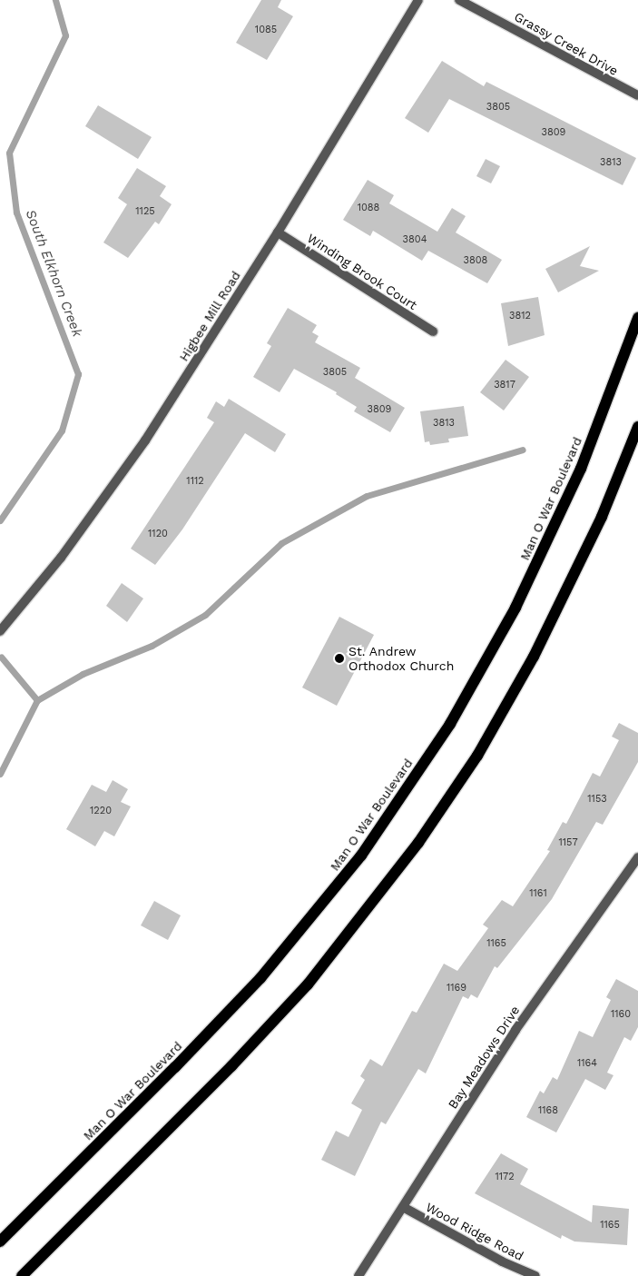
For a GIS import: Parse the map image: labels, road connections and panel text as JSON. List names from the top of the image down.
{
  "streets": {
    "main road": ["Man O War Boulevard"],
    "street": [
      "Grassy Creek Drive",
      "Winding Brook Court",
      "Higbee Mill Road",
      "Bay Meadows Drive",
      "Wood Ridge Road"
    ]
  },
  "crossings": [
    ["Winding Brook Court", "Higbee Mill Road"],
    ["Bay Meadows Drive", "Wood Ridge Road"]
  ],
  "water": ["South Elkhorn Creek"],
  "places": ["St. Andrew Orthodox Church"],
  "house_numbers": [
    "1085",
    "3805",
    "3809",
    "3813",
    "1088",
    "1125",
    "3804",
    "3808",
    "3812",
    "3805",
    "3817",
    "3809",
    "3813",
    "1112",
    "1120",
    "1153",
    "1220",
    "1157",
    "1161",
    "1165",
    "1169",
    "1160",
    "1164",
    "1168",
    "1172",
    "1165"
  ]
}
